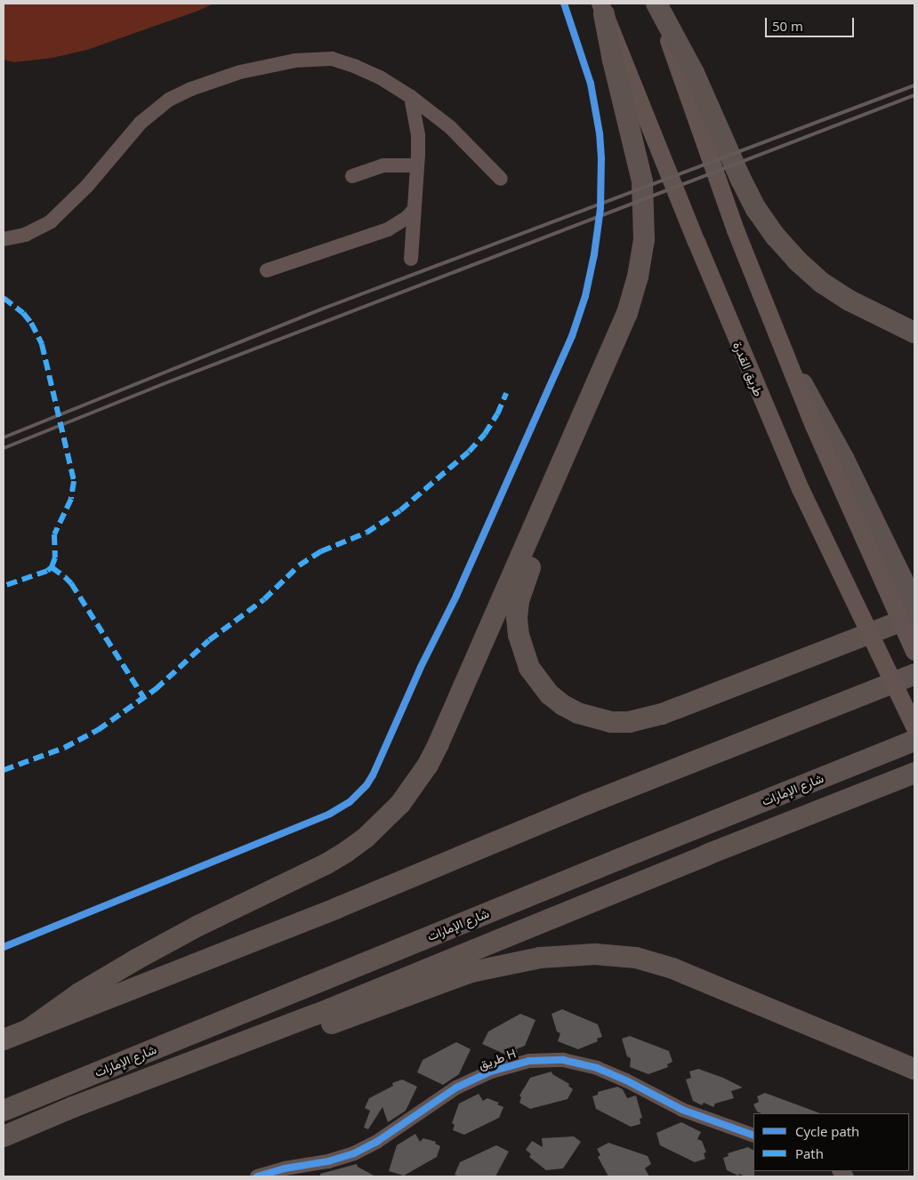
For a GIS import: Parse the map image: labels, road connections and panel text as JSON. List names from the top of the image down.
{
  "streets": {
    "highway": ["شارع الإمارات"],
    "main road": ["طريق القدرة"],
    "street": ["طريق H"]
  },
  "legend": ["Cycle path", "Path"],
  "scale_bar": "50 m"
}
